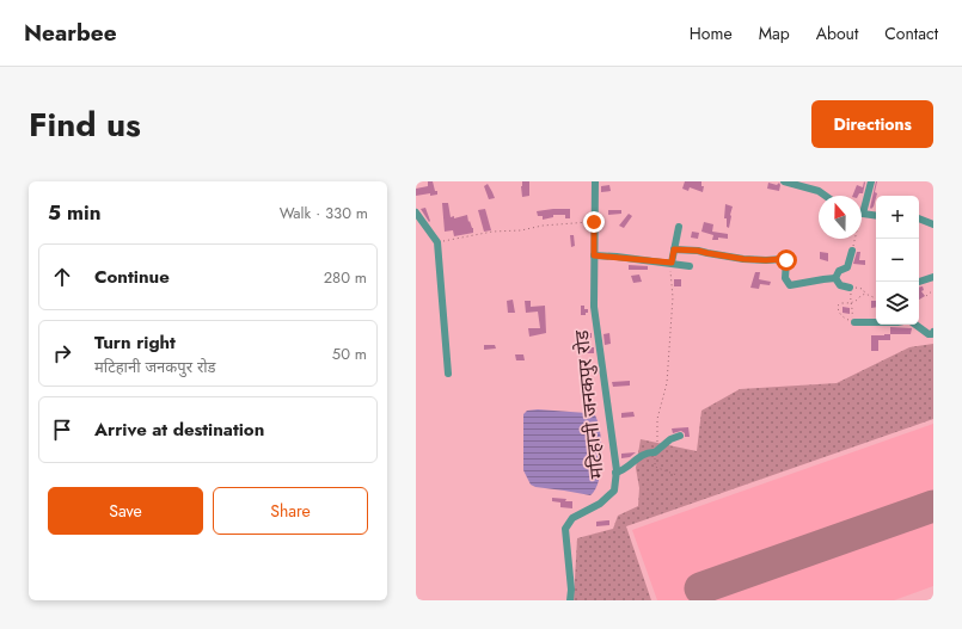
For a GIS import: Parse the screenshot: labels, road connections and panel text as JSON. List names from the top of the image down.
{
  "streets": {
    "street": ["मटिहानी जनकपुर रोड"]
  },
  "north": "top",
  "page": {
    "header": "Nearbee",
    "nav": [
      "Home",
      "Map",
      "About",
      "Contact"
    ],
    "title": "Find us",
    "buttons": [
      "Directions",
      ["Save", "Share"]
    ],
    "heading": ["5 min", "Walk · 330 m"],
    "map_buttons": ["+", "−"],
    "list": [
      ["Continue", "280 m"],
      ["Turn right", "मटिहानी जनकपुर रोड", "50 m"],
      "Arrive at destination"
    ]
  }
}
